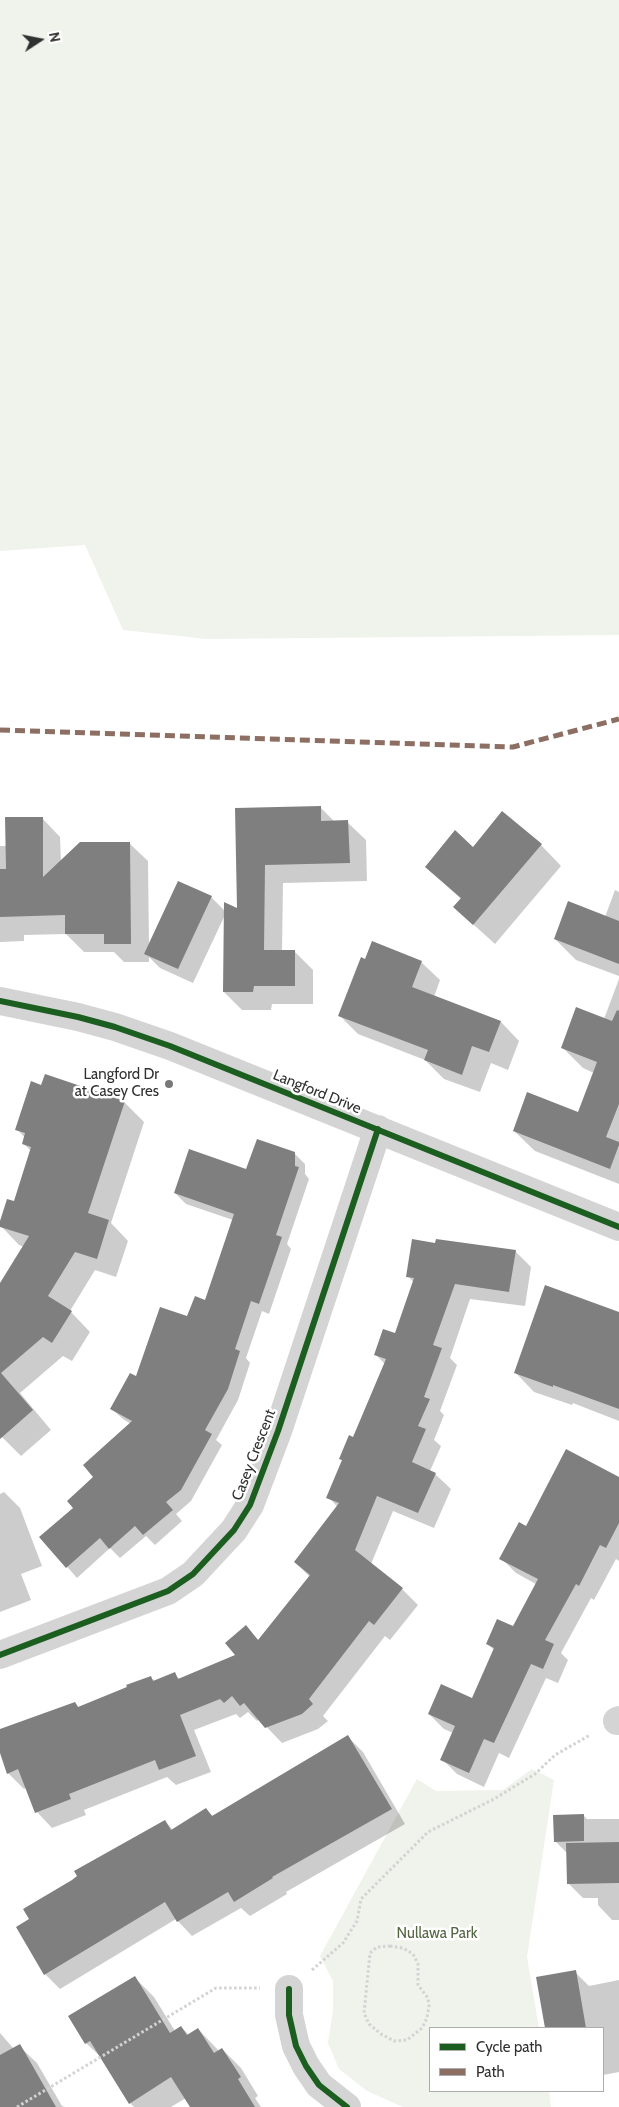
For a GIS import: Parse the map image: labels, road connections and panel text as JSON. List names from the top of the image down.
{
  "streets": {
    "street": ["Langford Drive", "Casey Crescent"]
  },
  "crossings": [
    ["Langford Drive", "Casey Crescent"]
  ],
  "parks": ["Nullawa Park"],
  "places": ["Langford Dr at Casey Cres"],
  "legend": ["Cycle path", "Path"],
  "north": "right"
}
